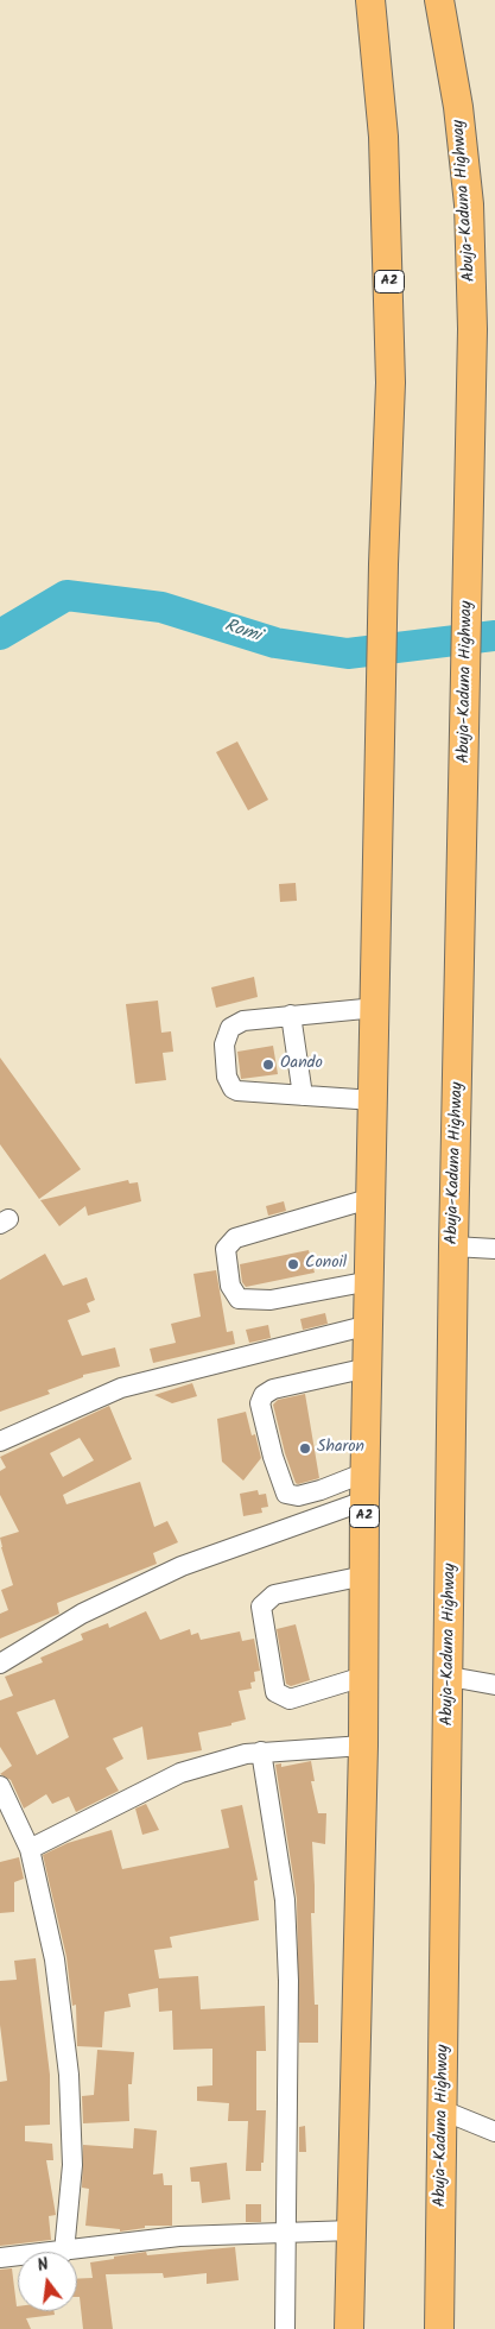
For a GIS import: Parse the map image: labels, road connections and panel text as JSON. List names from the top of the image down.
{
  "streets": {
    "highway": ["Abuja-Kaduna Highway", "A2"]
  },
  "water": ["Romi"],
  "places": ["Oando", "Conoil", "Sharon"],
  "north": "top"
}
